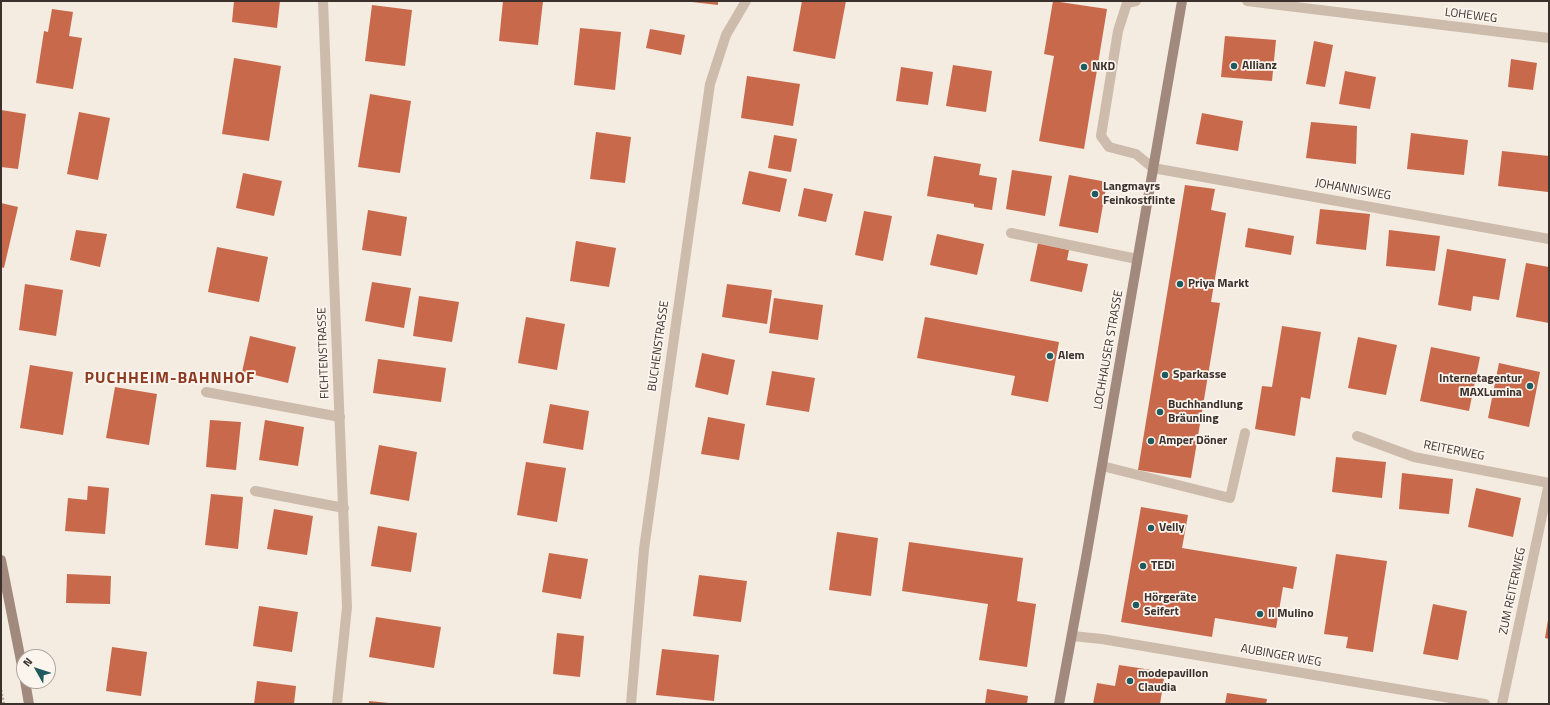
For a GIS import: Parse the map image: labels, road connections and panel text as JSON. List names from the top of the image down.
{
  "streets": {
    "street": [
      "LOHEWEG",
      "JOHANNISWEG",
      "BUCHENSTRASSE",
      "LOCHHAUSER STRASSE",
      "FICHTENSTRASSE",
      "REITERWEG",
      "ZUM REITERWEG",
      "AUBINGER WEG"
    ]
  },
  "crossings": [
    ["JOHANNISWEG", "LOCHHAUSER STRASSE"],
    ["LOCHHAUSER STRASSE", "AUBINGER WEG"],
    ["REITERWEG", "ZUM REITERWEG"]
  ],
  "districts": ["PUCHHEIM-BAHNHOF"],
  "places": [
    "Allianz",
    "NKD",
    "Langmayrs Feinkostflinte",
    "Priya Markt",
    "Alem",
    "Sparkasse",
    "Internetagentur MAXLumina",
    "Buchhandlung Bräunling",
    "Amper Döner",
    "Velly",
    "TEDi",
    "Hörgeräte Seifert",
    "Il Mulino",
    "modepavillon Claudia"
  ],
  "north": "top left"
}
